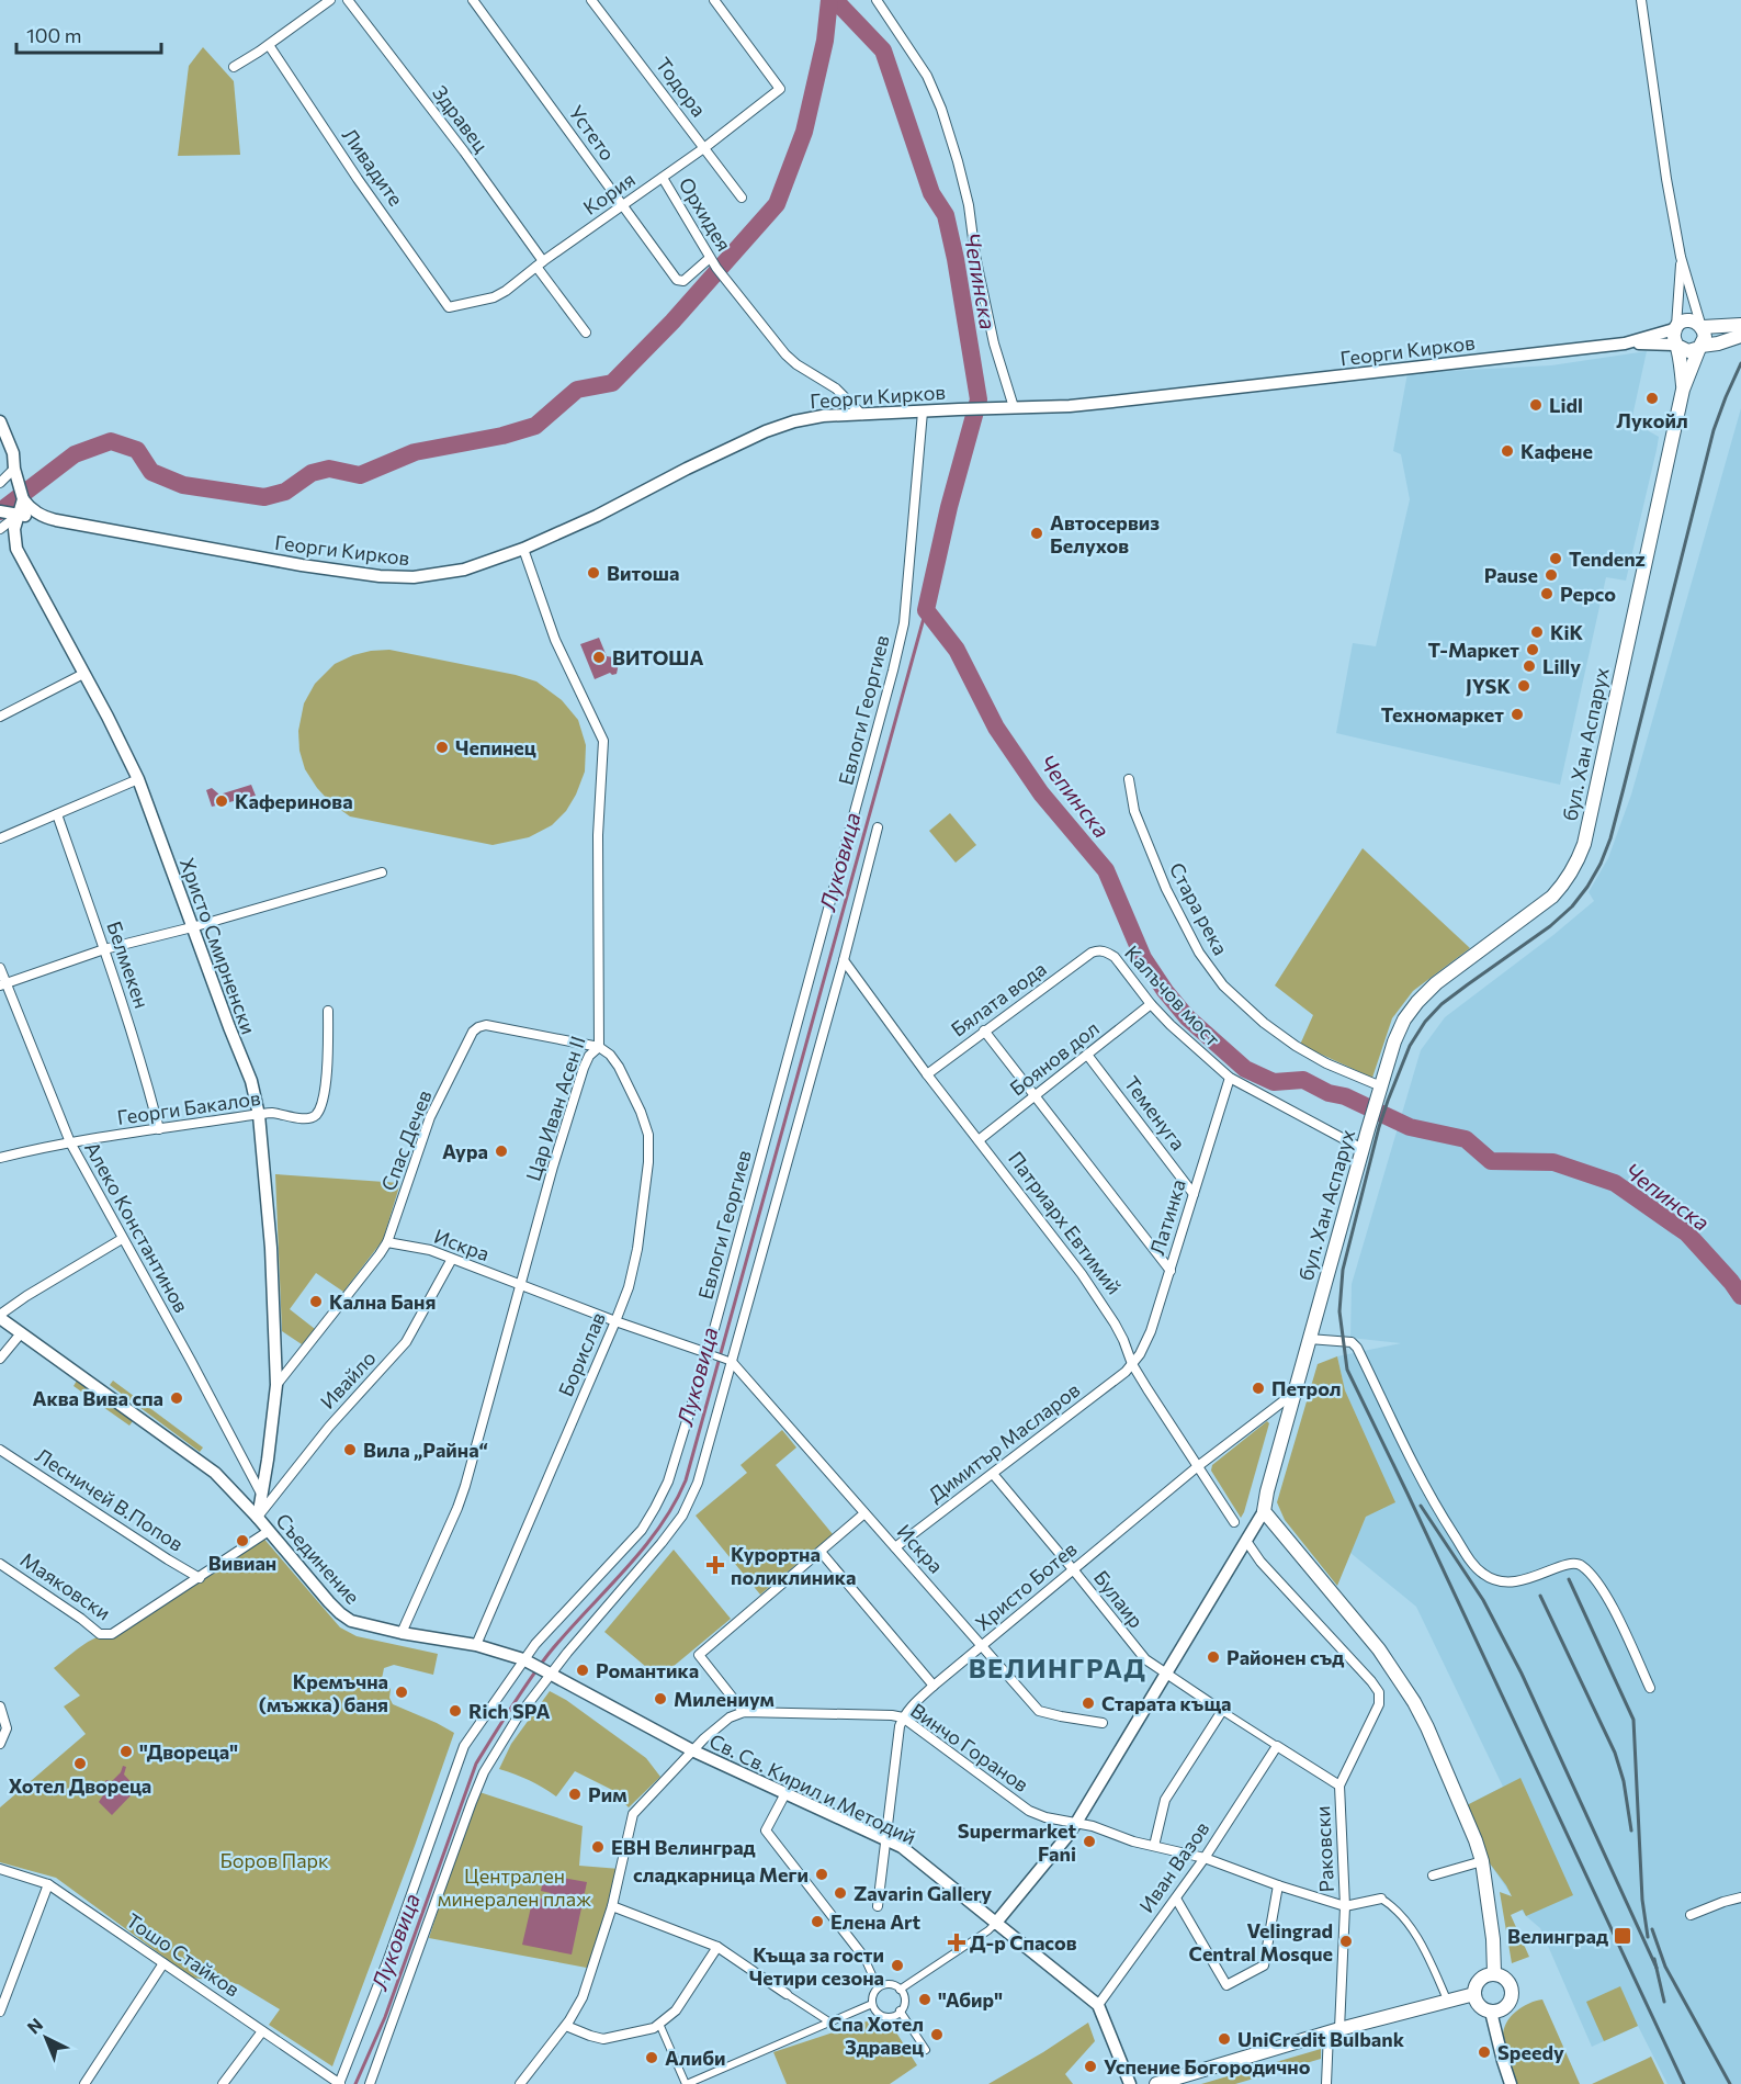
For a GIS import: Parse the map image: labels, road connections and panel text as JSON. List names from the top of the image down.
{
  "streets": {
    "main road": ["бул. Хан Аспарух"],
    "street": [
      "Тодора",
      "Здравец",
      "Устето",
      "Ливадите",
      "Кория",
      "Орхидея",
      "Георги Кирков",
      "Евлоги Георгиев",
      "Стара река",
      "Христо Смирненски",
      "Белмекен",
      "Калъчов мост",
      "Бялата вода",
      "Боянов дол",
      "Георги Бакалов",
      "Цар Иван Асен II",
      "Теменуга",
      "Спас Дечев",
      "Латинка",
      "Патриарх Евтимий",
      "Алеко Константинов",
      "Искра",
      "Борислав",
      "Ивайло",
      "Димитър Масларов",
      "Лесничей В.Попов",
      "Съединение",
      "Маяковски",
      "Христо Ботев",
      "Булаир",
      "Винчо Горанов",
      "Св. Св. Кирил и Методий",
      "Раковски",
      "Иван Вазов",
      "Тошо Стайков"
    ]
  },
  "crossings": [
    ["Тодора", "Кория"],
    ["Здравец", "Кория"],
    ["Устето", "Кория"],
    ["Устето", "Орхидея"],
    ["Ливадите", "Кория"],
    ["Кория", "Орхидея"],
    ["Орхидея", "Георги Кирков"],
    ["Георги Кирков", "Евлоги Георгиев"],
    ["Георги Кирков", "бул. Хан Аспарух"],
    ["Георги Кирков", "Христо Смирненски"],
    ["Георги Кирков", "Цар Иван Асен II"],
    ["Евлоги Георгиев", "Искра"],
    ["Евлоги Георгиев", "Съединение"],
    ["Евлоги Георгиев", "Тошо Стайков"],
    ["бул. Хан Аспарух", "Стара река"],
    ["бул. Хан Аспарух", "Калъчов мост"],
    ["бул. Хан Аспарух", "Христо Ботев"],
    ["бул. Хан Аспарух", "Булаир"],
    ["бул. Хан Аспарух", "Винчо Горанов"],
    ["бул. Хан Аспарух", "Св. Св. Кирил и Методий"],
    ["Христо Смирненски", "Георги Бакалов"],
    ["Христо Смирненски", "Спас Дечев"],
    ["Христо Смирненски", "Алеко Константинов"],
    ["Христо Смирненски", "Ивайло"],
    ["Христо Смирненски", "Съединение"],
    ["Белмекен", "Георги Бакалов"],
    ["Калъчов мост", "Бялата вода"],
    ["Калъчов мост", "Боянов дол"],
    ["Калъчов мост", "Латинка"],
    ["Бялата вода", "Патриарх Евтимий"],
    ["Боянов дол", "Теменуга"],
    ["Боянов дол", "Патриарх Евтимий"],
    ["Георги Бакалов", "Алеко Константинов"],
    ["Цар Иван Асен II", "Спас Дечев"],
    ["Цар Иван Асен II", "Искра"],
    ["Цар Иван Асен II", "Борислав"],
    ["Цар Иван Асен II", "Съединение"],
    ["Теменуга", "Латинка"],
    ["Спас Дечев", "Искра"],
    ["Спас Дечев", "Борислав"],
    ["Латинка", "Патриарх Евтимий"],
    ["Латинка", "Димитър Масларов"],
    ["Патриарх Евтимий", "Димитър Масларов"],
    ["Патриарх Евтимий", "Христо Ботев"],
    ["Искра", "Борислав"],
    ["Искра", "Ивайло"],
    ["Искра", "Димитър Масларов"],
    ["Искра", "Христо Ботев"],
    ["Борислав", "Съединение"],
    ["Ивайло", "Съединение"],
    ["Димитър Масларов", "Булаир"],
    ["Лесничей В.Попов", "Маяковски"],
    ["Съединение", "Св. Св. Кирил и Методий"],
    ["Христо Ботев", "Булаир"],
    ["Христо Ботев", "Винчо Горанов"],
    ["Булаир", "Раковски"],
    ["Булаир", "Иван Вазов"],
    ["Винчо Горанов", "Раковски"],
    ["Винчо Горанов", "Иван Вазов"],
    ["Св. Св. Кирил и Методий", "Иван Вазов"]
  ],
  "districts": ["ВЕЛИНГРАД"],
  "water": ["Чепинска", "Луковица"],
  "parks": ["Боров Парк", "Централен минерален плаж"],
  "places": {
    "other": [
      "Лукойл",
      "Lidl",
      "Кафене",
      "Автосервиз Белухов",
      "Tendenz",
      "Витоша",
      "Pause",
      "Pepco",
      "KiK",
      "Т-Маркет",
      "ВИТОША",
      "Lilly",
      "JYSK",
      "Техномаркет",
      "Чепинец",
      "Каферинова",
      "Аура",
      "Кална Баня",
      "Петрол",
      "Аква Вива спа",
      "Вила „Райна“",
      "Вивиан",
      "Районен съд",
      "Романтика",
      "Кремъчна (мъжка) баня",
      "Милениум",
      "Старата къща",
      "Rich SPA",
      "\"Двореца\"",
      "Хотел Двореца",
      "Рим",
      "Supermarket Fani",
      "ЕВН Велинград",
      "сладкарница Меги",
      "Zavarin Gallery",
      "Елена Art",
      "Velingrad Central Mosque",
      "Къща за гости Четири сезона",
      "\"Абир\"",
      "Спа Хотел Здравец",
      "UniCredit Bulbank",
      "Speedy",
      "Алиби",
      "Успение Богородично"
    ],
    "health": ["Курортна поликлиника", "Д-р Спасов"],
    "transit": ["Велинград"]
  },
  "scale_bar": "100 m",
  "north": "top left"
}
